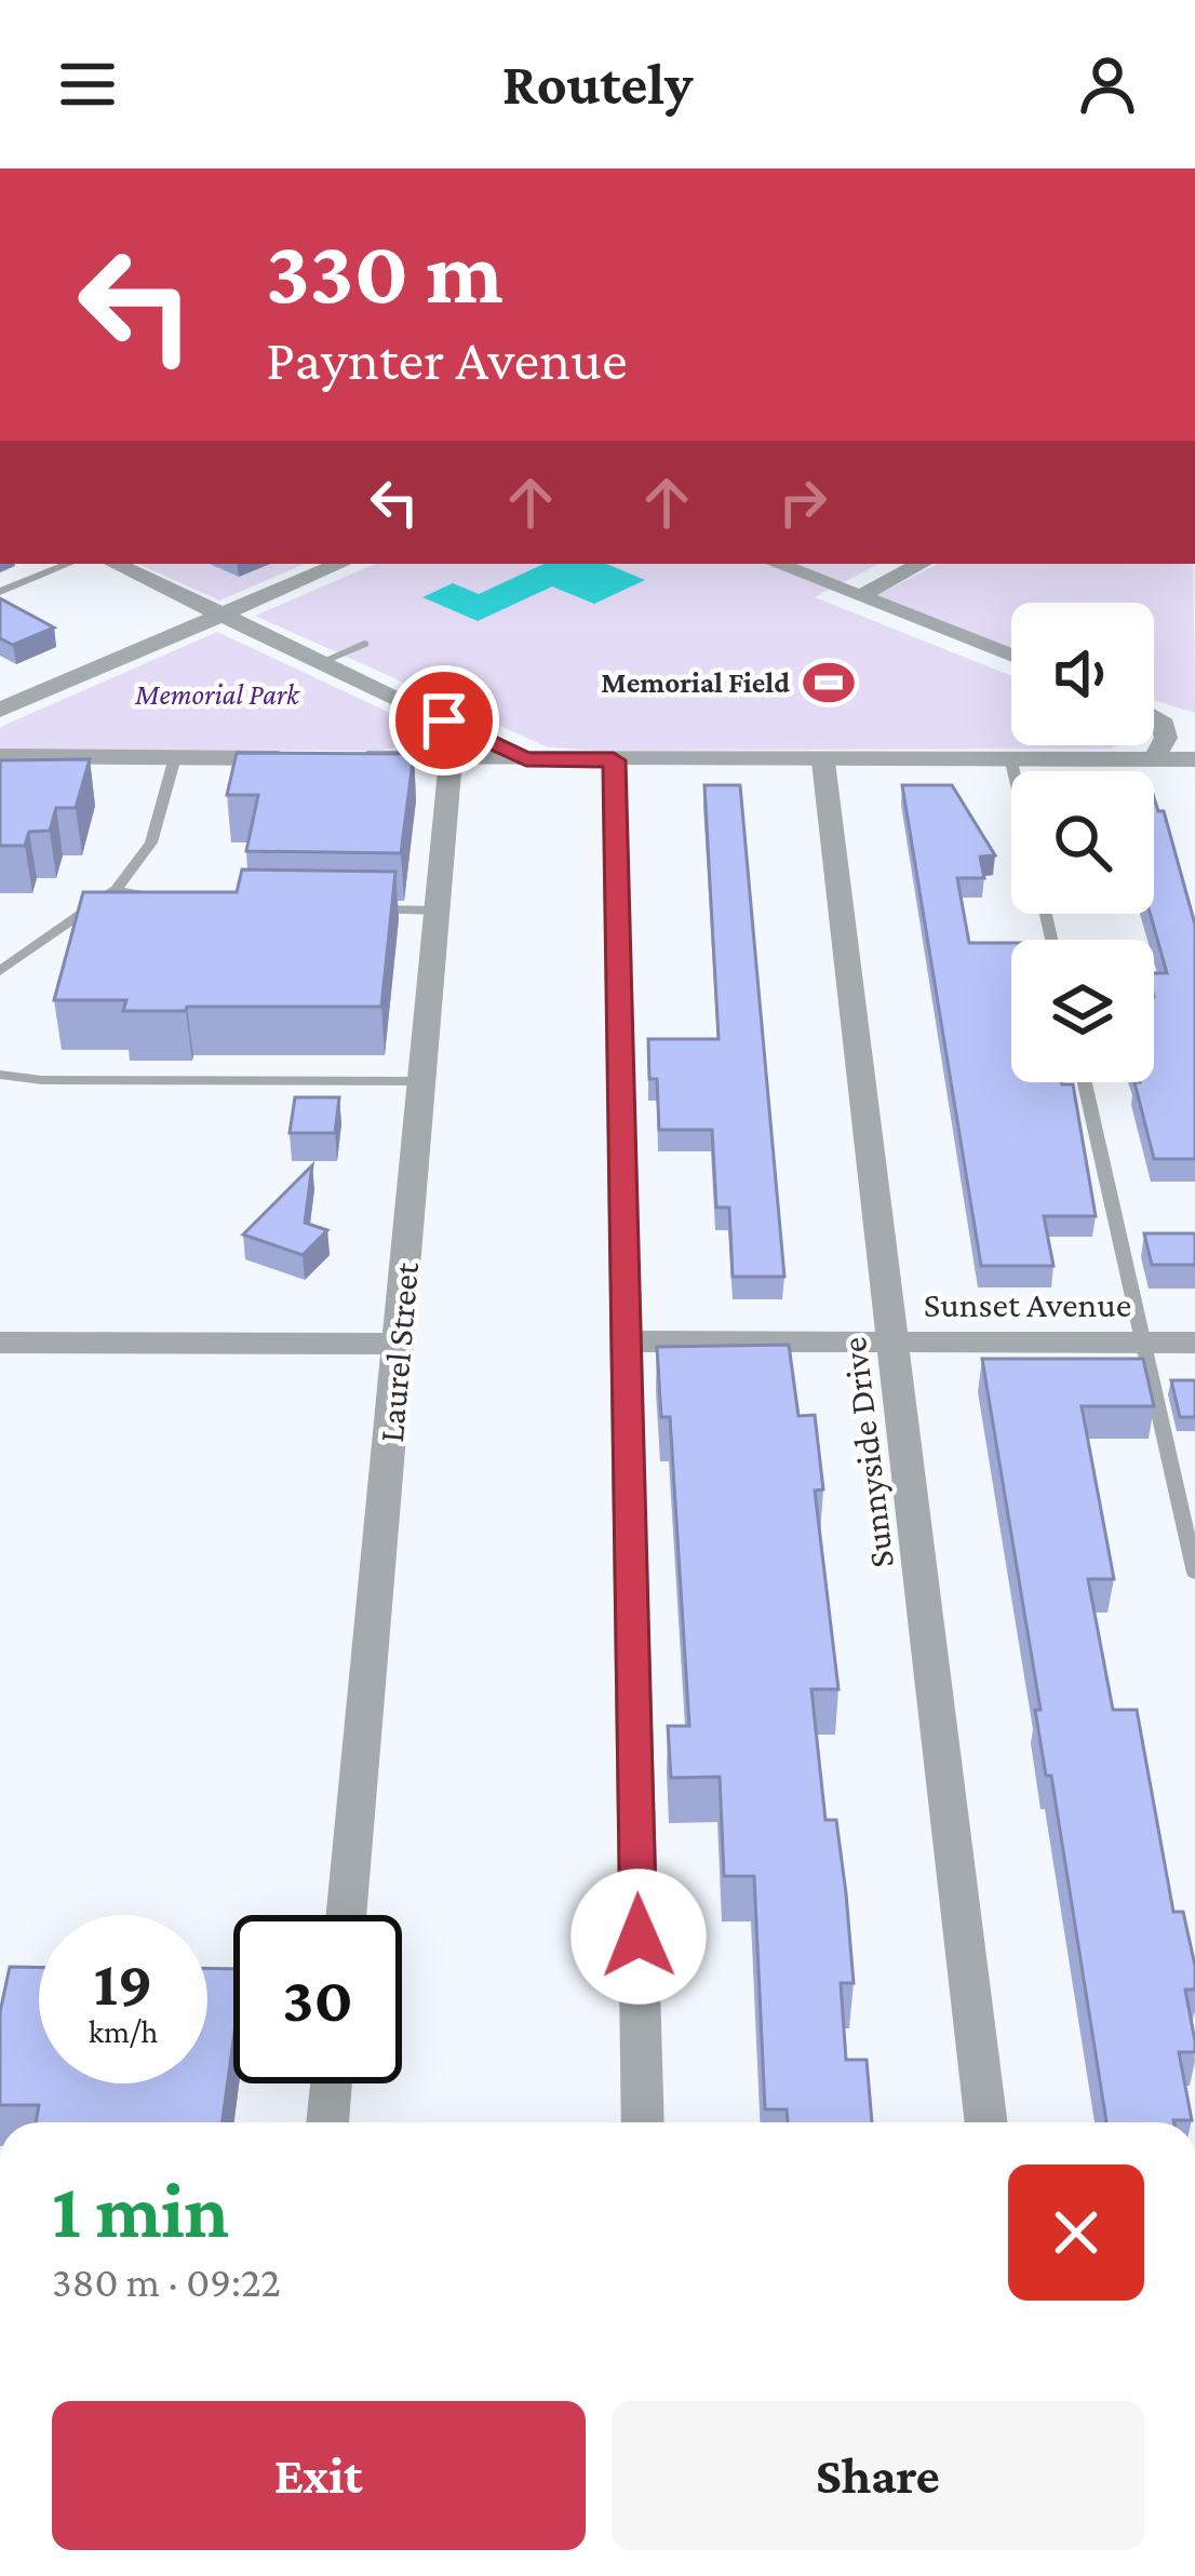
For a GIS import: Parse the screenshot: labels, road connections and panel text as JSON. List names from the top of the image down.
{
  "streets": {
    "street": ["Sunset Avenue", "Laurel Street", "Sunnyside Drive"]
  },
  "crossings": [
    ["Sunset Avenue", "Sunnyside Drive"]
  ],
  "parks": ["Memorial Park"],
  "places": {
    "sports": ["Memorial Field"]
  },
  "page": {
    "header": "Routely",
    "turn": ["330 m", "Paynter Avenue"],
    "speed": "19 km/h",
    "limit": "30",
    "heading": ["1 min", "380 m · 09:22"],
    "buttons": ["Exit", "Share"]
  }
}
